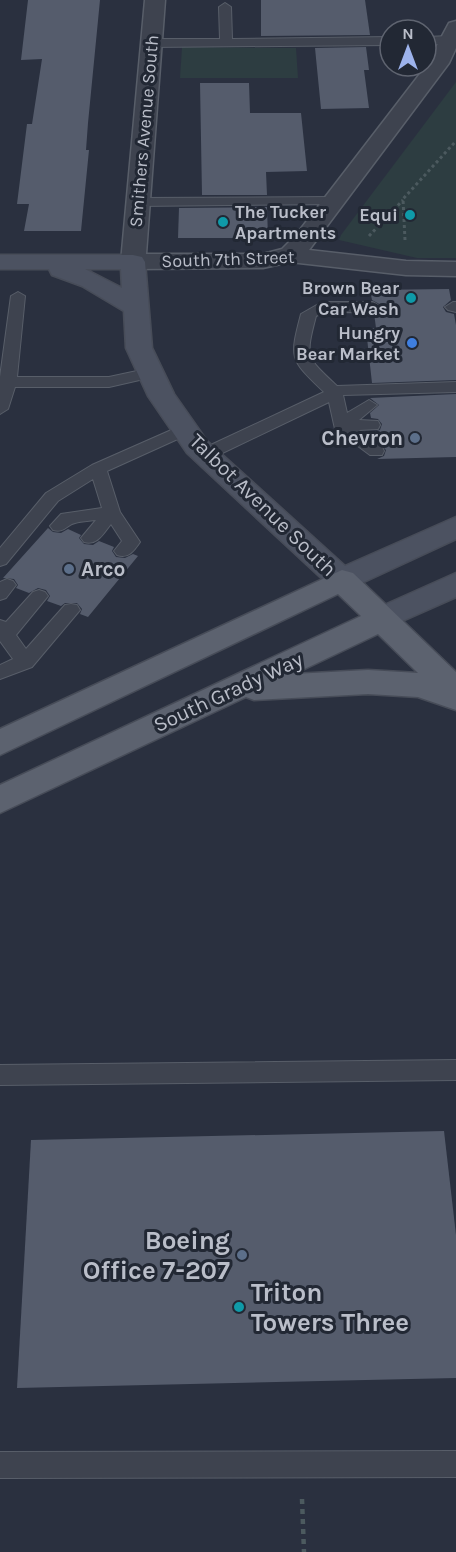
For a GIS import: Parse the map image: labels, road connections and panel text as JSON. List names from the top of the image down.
{
  "streets": {
    "main road": ["South Grady Way"],
    "street": ["Smithers Avenue South", "South 7th Street", "Talbot Avenue South"]
  },
  "crossings": [
    ["Smithers Avenue South", "South 7th Street"],
    ["Smithers Avenue South", "Talbot Avenue South"],
    ["South 7th Street", "Talbot Avenue South"]
  ],
  "places": [
    "Equi",
    "The Tucker Apartments",
    "Brown Bear Car Wash",
    "Hungry Bear Market",
    "Chevron",
    "Arco",
    "Boeing Office 7-207",
    "Triton Towers Three"
  ],
  "north": "top"
}
